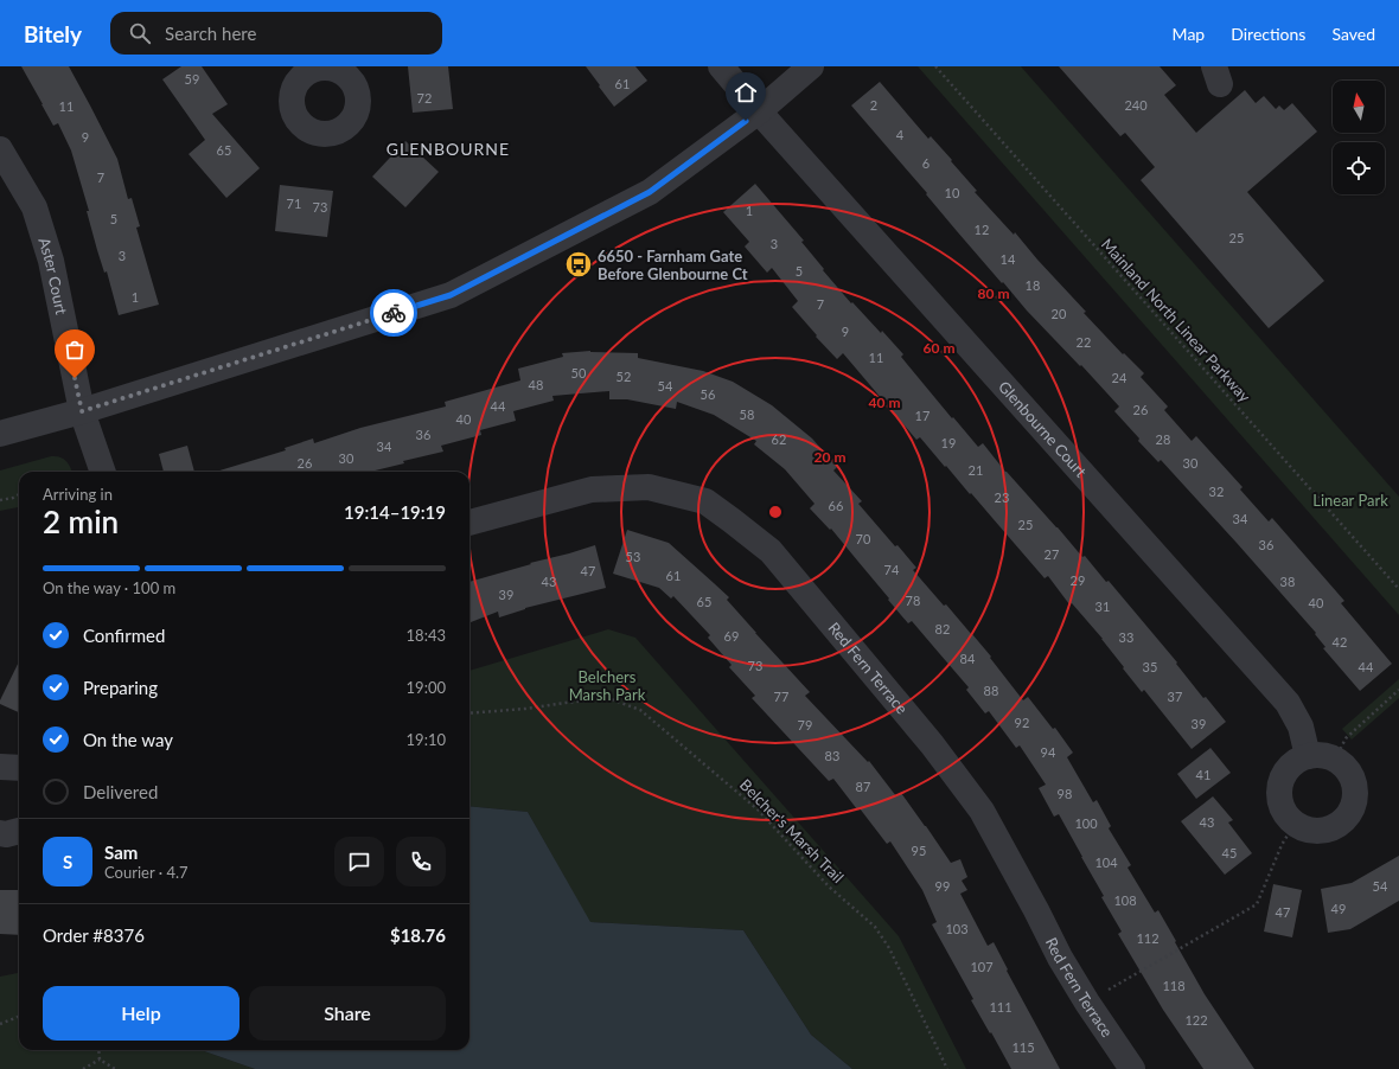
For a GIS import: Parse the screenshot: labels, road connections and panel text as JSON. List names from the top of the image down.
{
  "streets": {
    "street": ["Aster Court", "Glenbourne Court", "Red Fern Terrace"],
    "path": ["Mainland North Linear Parkway", "Belcher's Marsh Trail"]
  },
  "districts": ["GLENBOURNE"],
  "parks": ["Linear Park", "Belchers Marsh Park"],
  "places": {
    "bus stop": ["6650 - Farnham Gate Before Glenbourne Ct"]
  },
  "house_numbers": [
    "59",
    "61",
    "72",
    "2",
    "240",
    "11",
    "4",
    "9",
    "65",
    "6",
    "7",
    "10",
    "71",
    "73",
    "1",
    "5",
    "12",
    "25",
    "3",
    "3",
    "14",
    "5",
    "18",
    "1",
    "7",
    "20",
    "9",
    "22",
    "11",
    "50",
    "52",
    "24",
    "48",
    "54",
    "56",
    "44",
    "26",
    "58",
    "17",
    "40",
    "36",
    "62",
    "28",
    "19",
    "34",
    "30",
    "26",
    "30",
    "21",
    "32",
    "23",
    "66",
    "34",
    "25",
    "70",
    "36",
    "27",
    "53",
    "74",
    "47",
    "61",
    "29",
    "43",
    "38",
    "39",
    "78",
    "65",
    "40",
    "31",
    "82",
    "69",
    "33",
    "42",
    "84",
    "73",
    "35",
    "44",
    "88",
    "77",
    "37",
    "92",
    "39",
    "79",
    "94",
    "83",
    "41",
    "87",
    "98",
    "43",
    "100",
    "95",
    "45",
    "104",
    "99",
    "54",
    "108",
    "49",
    "47",
    "103",
    "112",
    "107",
    "118",
    "111",
    "122",
    "115"
  ],
  "north": "top",
  "page": {
    "header": "Bitely",
    "search": "Search here",
    "nav": ["Map", "Directions", "Saved"],
    "heading": ["2 min", "Arriving in", "19:14–19:19"],
    "panel": [
      "Sam",
      "Courier · 4.7",
      "Order #8376",
      "$18.76"
    ],
    "bar": "On the way · 100 m",
    "list": [
      ["Confirmed", "18:43"],
      ["Preparing", "19:00"],
      ["On the way", "19:10"],
      "Delivered"
    ],
    "round": "S",
    "buttons": ["Help", "Share"]
  },
  "rings": [
    "80 m",
    "60 m",
    "40 m",
    "20 m"
  ]
}
